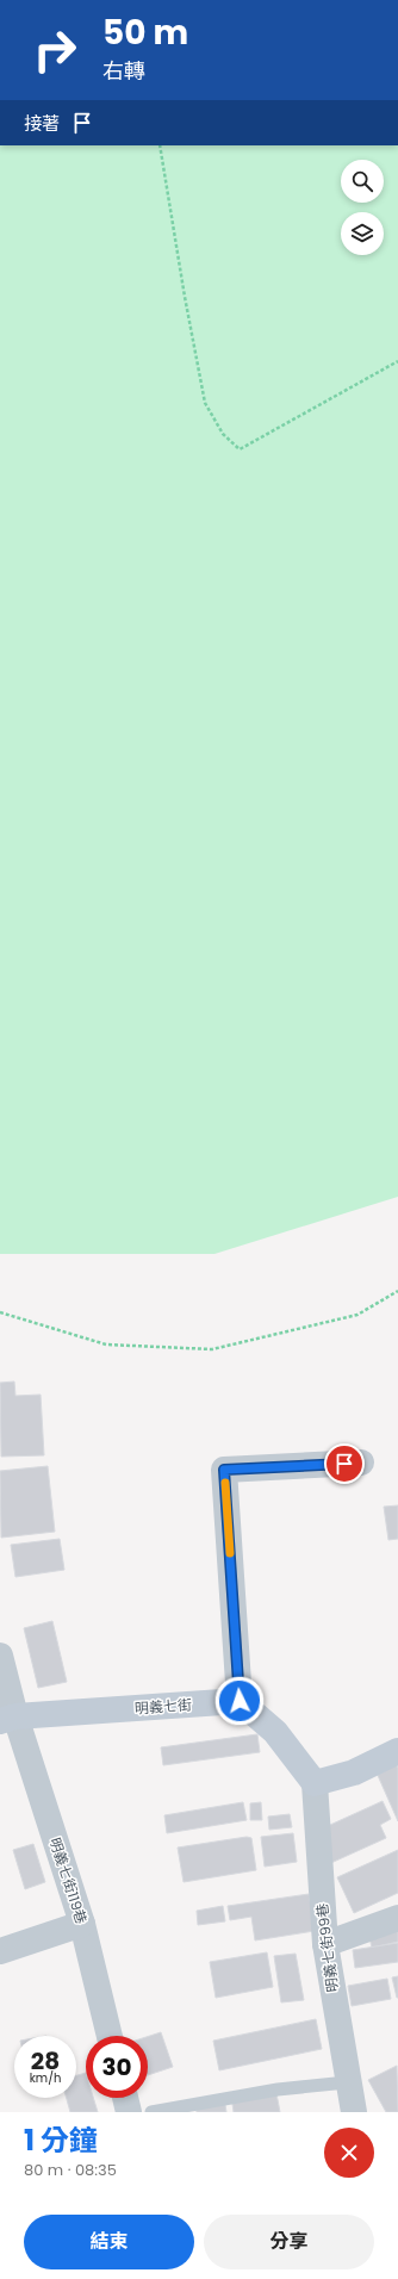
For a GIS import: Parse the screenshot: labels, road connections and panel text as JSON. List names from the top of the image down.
{
  "streets": {
    "street": ["明義七街", "明義七街119巷", "明義七街99巷"]
  },
  "crossings": [
    ["明義七街", "明義七街119巷"]
  ],
  "page": {
    "turn": ["50 m", "右轉"],
    "then": "接著",
    "speed": "28 km/h",
    "limit": "30",
    "heading": ["1 分鐘", "80 m · 08:35"],
    "buttons": ["結束", "分享"]
  }
}
